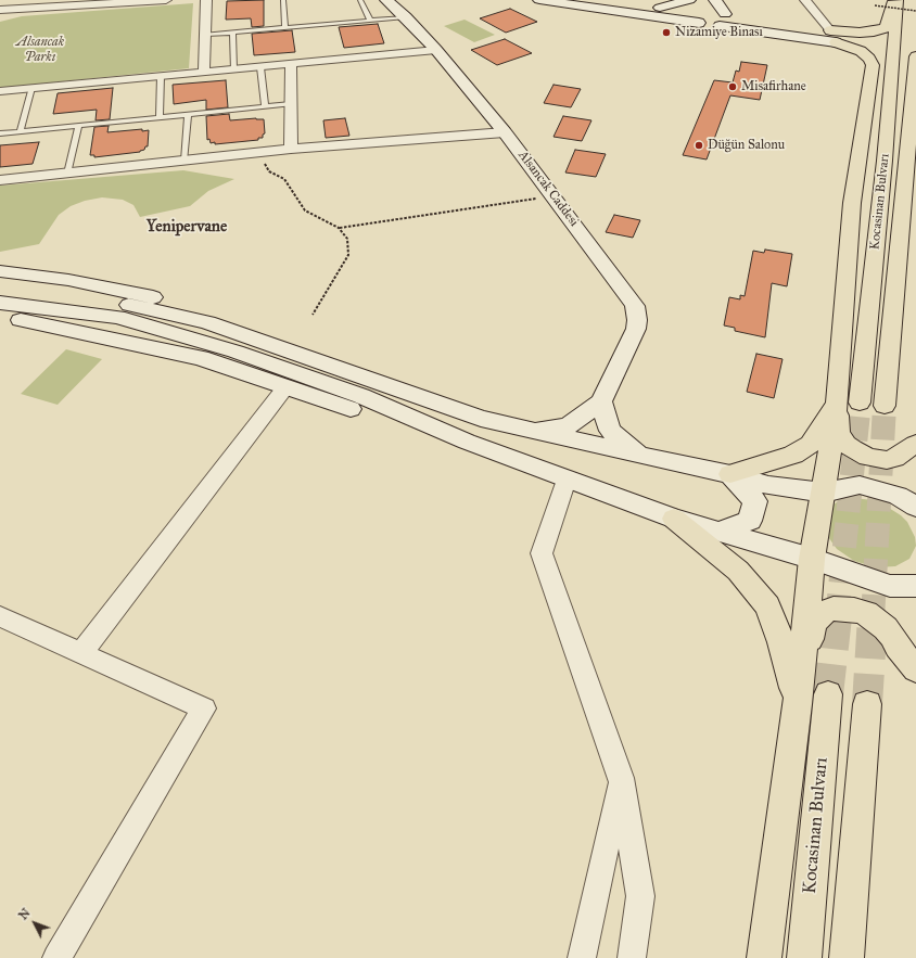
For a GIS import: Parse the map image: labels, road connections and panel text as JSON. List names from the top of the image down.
{
  "streets": {
    "highway": ["Kocasinan Bulvarı"],
    "street": ["Alsancak Caddesi"]
  },
  "districts": ["Yenipervane"],
  "parks": ["Alsancak Parkı"],
  "places": ["Nizamiye Binası", "Misafirhane", "Düğün Salonu"],
  "north": "top left"
}
